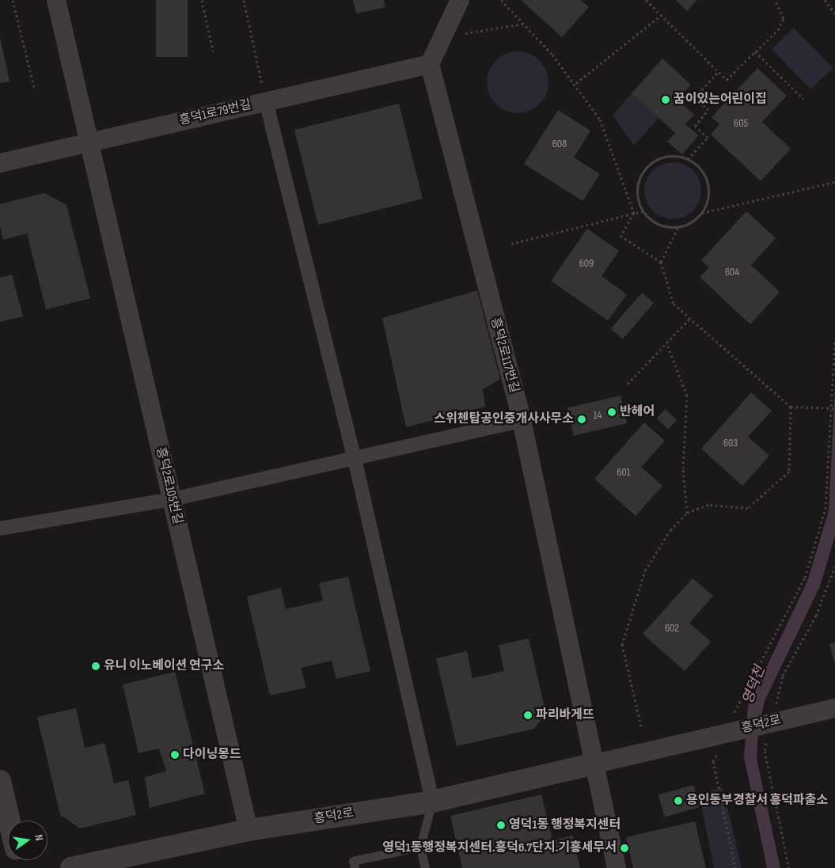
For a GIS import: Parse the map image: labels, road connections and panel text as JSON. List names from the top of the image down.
{
  "streets": {
    "street": [
      "흥덕1로79번길",
      "흥덕2로117번길",
      "흥덕2로105번길",
      "흥덕2로"
    ]
  },
  "crossings": [
    ["흥덕1로79번길", "흥덕2로117번길"],
    ["흥덕1로79번길", "흥덕2로105번길"],
    ["흥덕2로117번길", "흥덕2로"],
    ["흥덕2로105번길", "흥덕2로"]
  ],
  "water": ["영덕천"],
  "places": [
    "꿈이있는어린이집",
    "반헤어",
    "스위첸탑공인중개사사무소",
    "유니 이노베이션 연구소",
    "파리바게뜨",
    "다이닝몽드",
    "용인동부경찰서 흥덕파출소",
    "영덕1동 행정복지센터",
    "영덕1동행정복지센터.흥덕6.7단지.기흥세무서"
  ],
  "house_numbers": [
    "605",
    "608",
    "609",
    "604",
    "14",
    "603",
    "601",
    "602"
  ],
  "north": "right"
}
